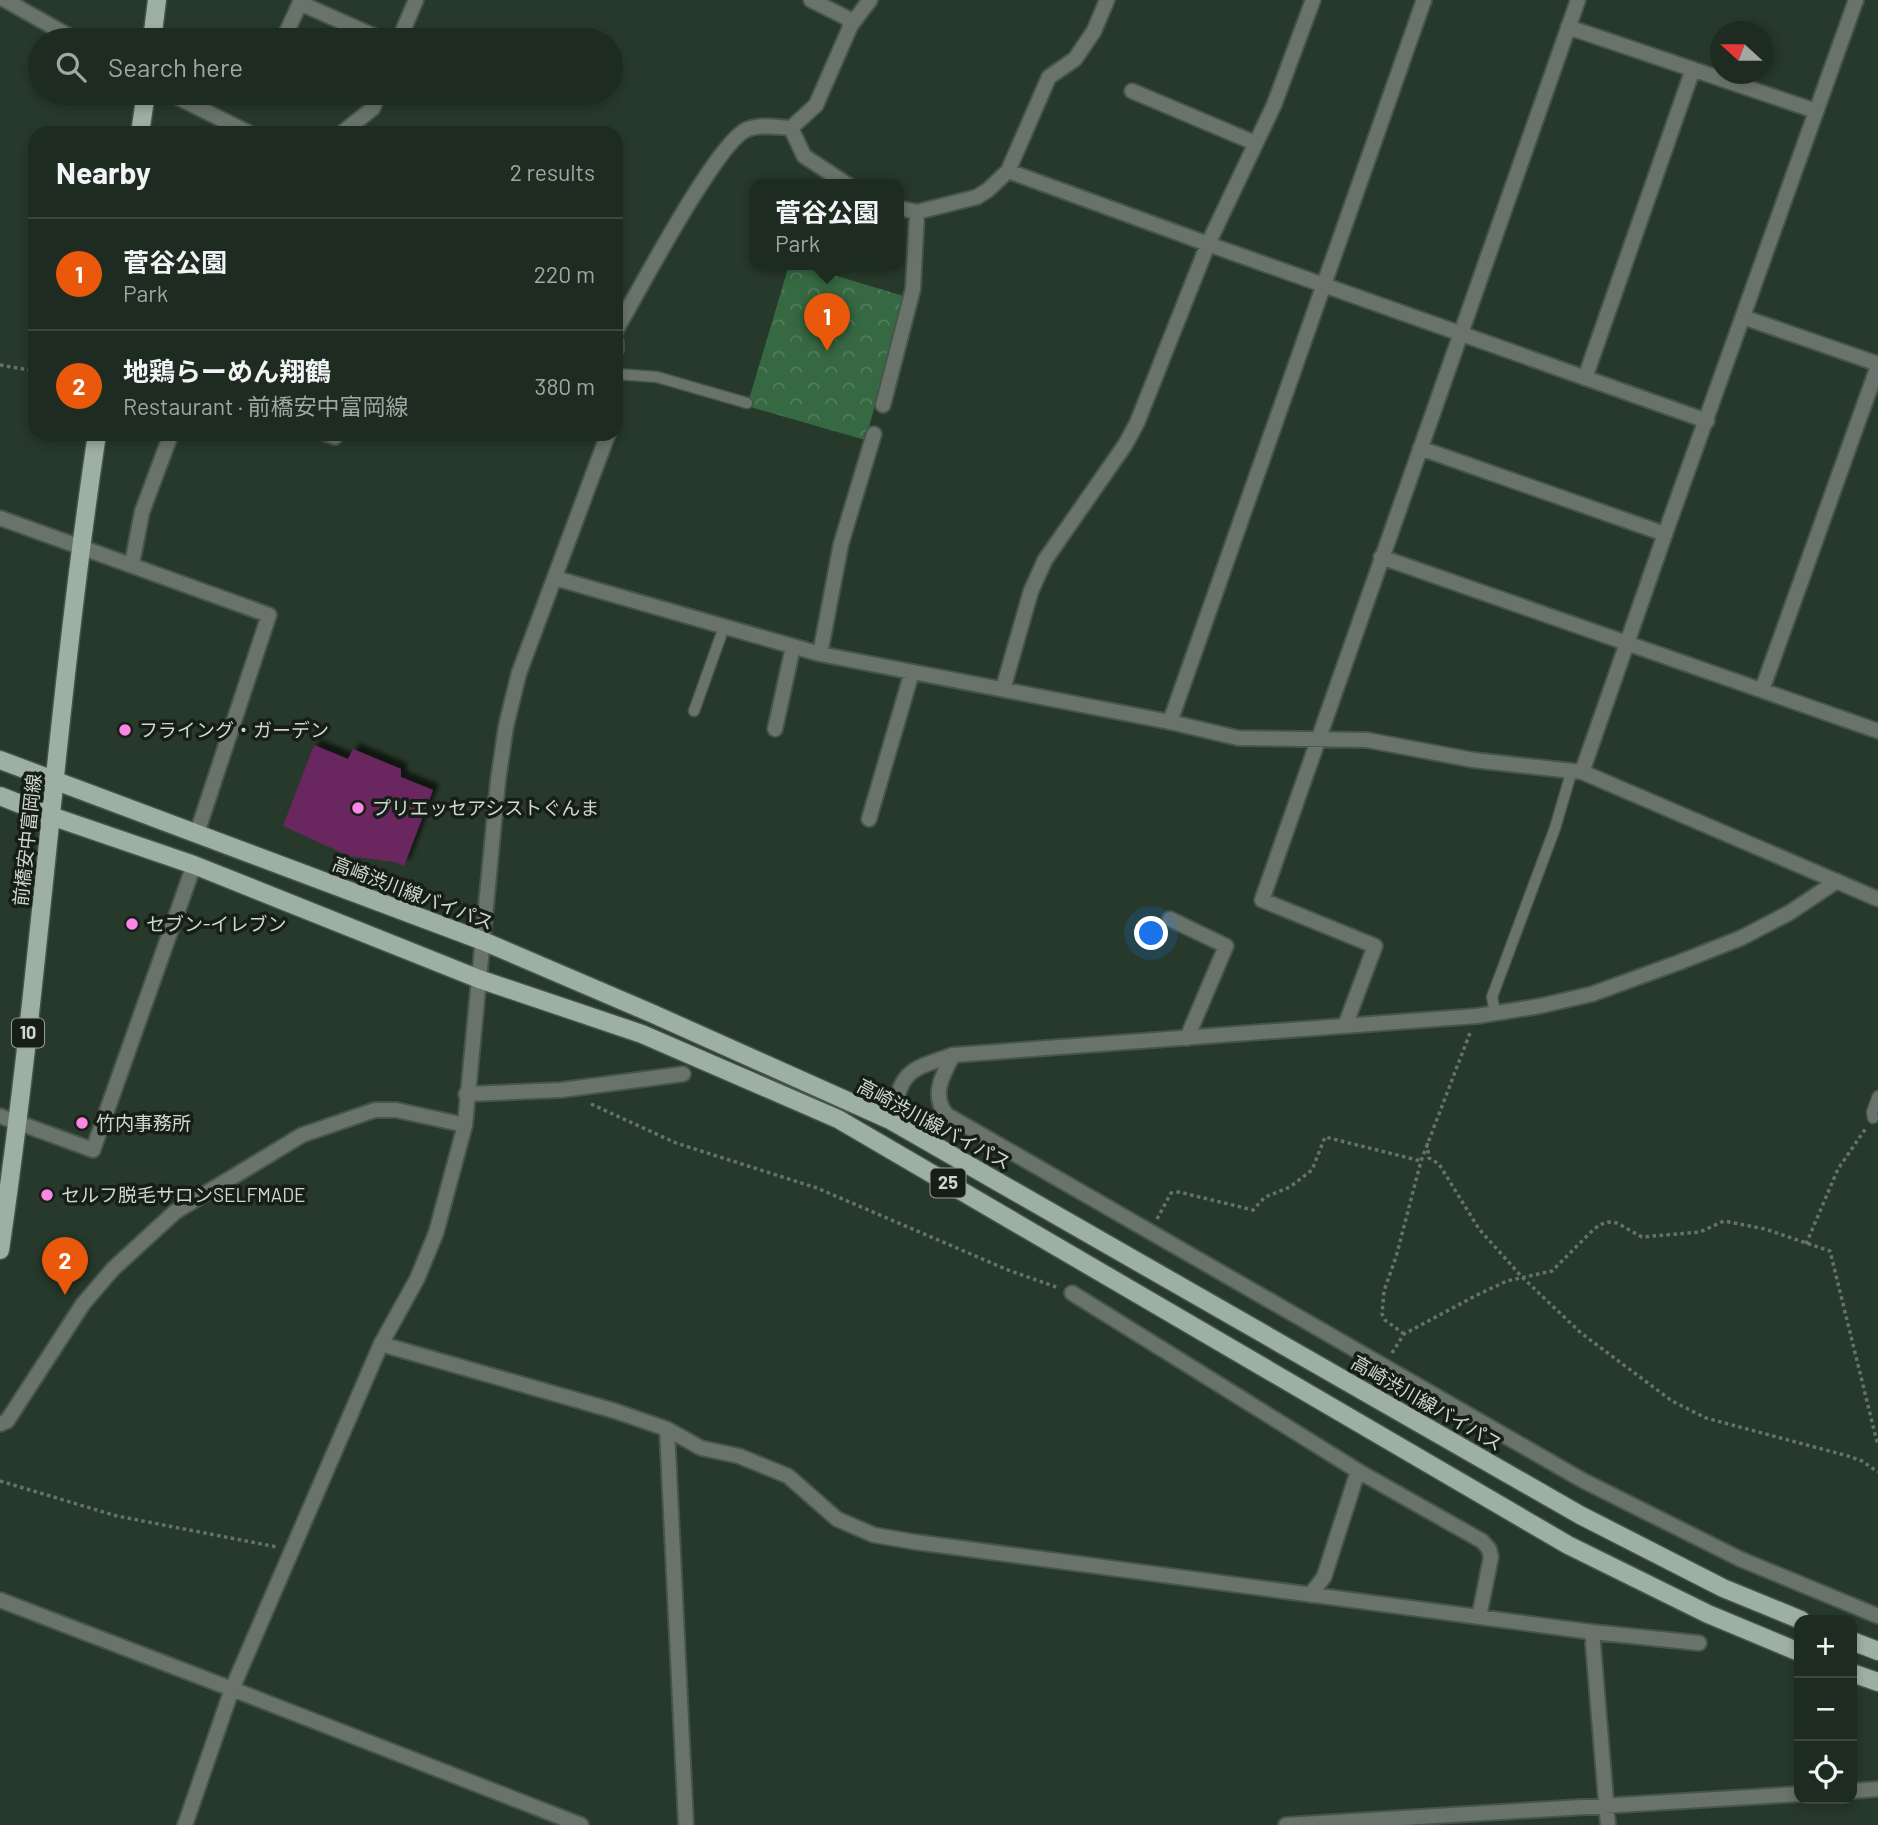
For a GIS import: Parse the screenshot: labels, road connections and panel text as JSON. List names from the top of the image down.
{
  "streets": {
    "main road": [
      "前橋安中富岡線",
      "高崎渋川線バイパス",
      "10",
      "25"
    ]
  },
  "crossings": [
    ["前橋安中富岡線", "高崎渋川線バイパス"],
    ["前橋安中富岡線", "25"]
  ],
  "places": [
    "フライング・ガーデン",
    "プリエッセアシストぐんま",
    "セブン-イレブン",
    "竹内事務所",
    "セルフ脱毛サロンSELFMADE"
  ],
  "north": "left",
  "page": {
    "search": "Search here",
    "heading": ["Nearby", "2 results"],
    "popup": ["菅谷公園", "Park"],
    "list": [
      {
        "mark": "1",
        "name": "菅谷公園",
        "note": "Park",
        "value": "220 m"
      },
      {
        "mark": "2",
        "name": "地鶏らーめん翔鶴",
        "note": "Restaurant · 前橋安中富岡線",
        "value": "380 m"
      }
    ],
    "pins": ["1", "2"],
    "map_buttons": ["+", "−"]
  }
}
